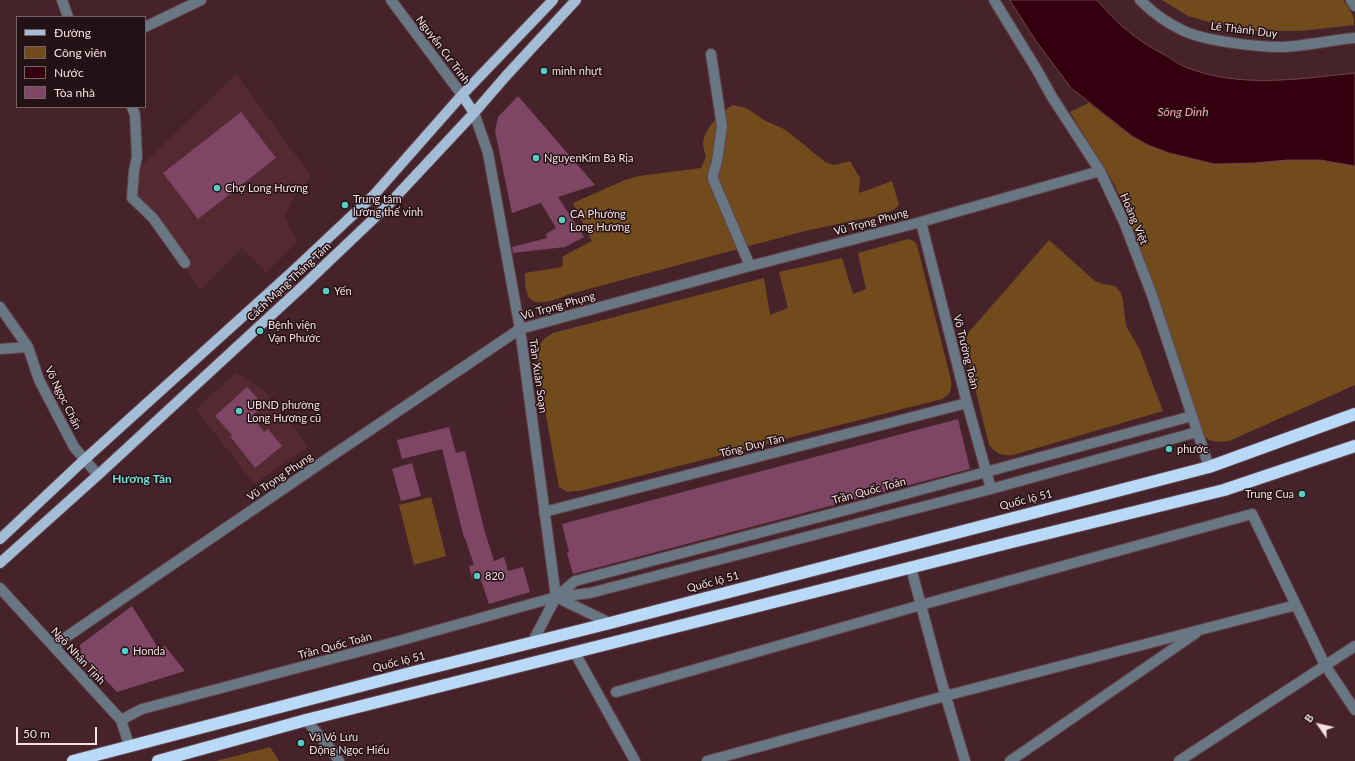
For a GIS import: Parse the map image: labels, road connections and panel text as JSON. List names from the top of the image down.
{
  "streets": {
    "highway": ["Quốc lộ 51"],
    "main road": ["Cách Mạng Tháng Tám"],
    "street": [
      "Lê Thành Duy",
      "Nguyễn Cư Trinh",
      "Hoàng Việt",
      "Vũ Trọng Phụng",
      "Võ Trường Toản",
      "Trần Xuân Soạn",
      "Võ Ngọc Chấn",
      "Tống Duy Tân",
      "Trần Quốc Toản",
      "Ngô Nhân Tịnh"
    ]
  },
  "crossings": [
    ["Nguyễn Cư Trinh", "Cách Mạng Tháng Tám"],
    ["Hoàng Việt", "Vũ Trọng Phụng"],
    ["Hoàng Việt", "Trần Quốc Toản"],
    ["Hoàng Việt", "Quốc lộ 51"],
    ["Vũ Trọng Phụng", "Võ Trường Toản"],
    ["Vũ Trọng Phụng", "Trần Xuân Soạn"],
    ["Vũ Trọng Phụng", "Ngô Nhân Tịnh"],
    ["Cách Mạng Tháng Tám", "Trần Xuân Soạn"],
    ["Cách Mạng Tháng Tám", "Võ Ngọc Chấn"],
    ["Võ Trường Toản", "Tống Duy Tân"],
    ["Võ Trường Toản", "Trần Quốc Toản"],
    ["Trần Xuân Soạn", "Tống Duy Tân"],
    ["Trần Xuân Soạn", "Trần Quốc Toản"],
    ["Trần Quốc Toản", "Ngô Nhân Tịnh"],
    ["Quốc lộ 51", "Ngô Nhân Tịnh"]
  ],
  "districts": ["Hương Tân"],
  "water": ["Sông Dinh"],
  "places": [
    "minh nhựt",
    "NguyenKim Bà Rịa",
    "Chợ Long Hương",
    "Trung tâm lương thế vinh",
    "CA Phường Long Hương",
    "Yến",
    "Bệnh viện Vạn Phước",
    "UBND phường Long Hương cũ",
    "phước",
    "Trung Cua",
    "820",
    "Honda",
    "Vá Vỏ Lưu Động Ngọc Hiếu"
  ],
  "legend": [
    "Đường",
    "Công viên",
    "Nước",
    "Tòa nhà"
  ],
  "scale_bar": "50 m",
  "north": "top left"
}
